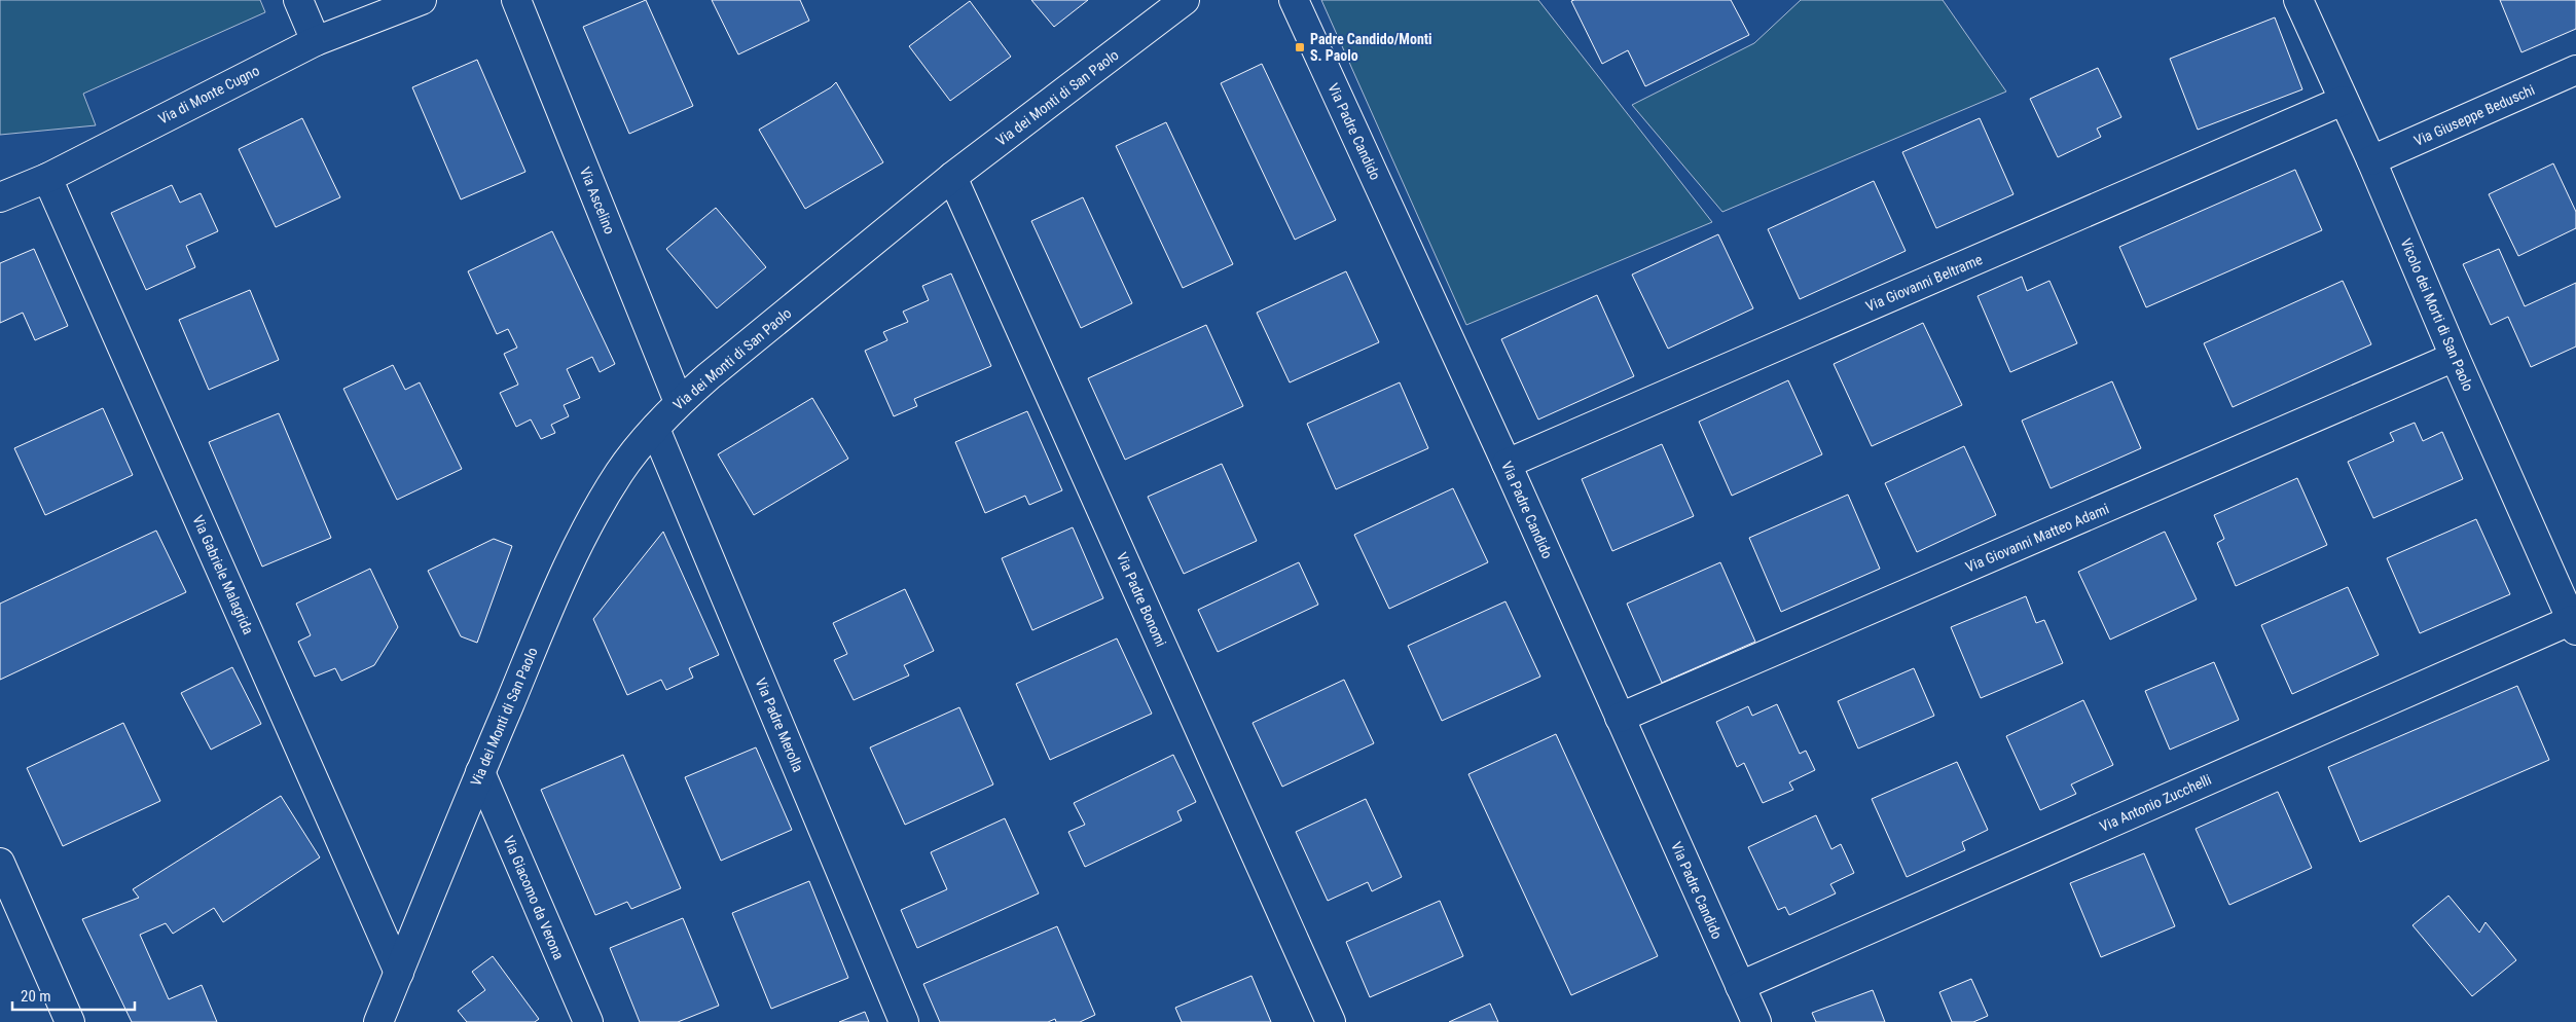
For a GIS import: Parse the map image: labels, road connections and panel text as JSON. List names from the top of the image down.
{
  "streets": {
    "street": [
      "Via di Monte Cugno",
      "Via dei Monti di San Paolo",
      "Via Giuseppe Beduschi",
      "Via Padre Candido",
      "Via Ascelino",
      "Via Giovanni Beltrame",
      "Vicolo dei Morti di San Paolo",
      "Via Giovanni Matteo Adami",
      "Via Gabriele Malagrida",
      "Via Padre Bonomi",
      "Via Padre Merolla",
      "Via Antonio Zucchelli",
      "Via Giacomo da Verona"
    ]
  },
  "crossings": [
    ["Via di Monte Cugno", "Via Gabriele Malagrida"],
    ["Via dei Monti di San Paolo", "Via Ascelino"],
    ["Via dei Monti di San Paolo", "Via Gabriele Malagrida"],
    ["Via dei Monti di San Paolo", "Via Padre Bonomi"],
    ["Via dei Monti di San Paolo", "Via Padre Merolla"],
    ["Via dei Monti di San Paolo", "Via Giacomo da Verona"],
    ["Via Giuseppe Beduschi", "Vicolo dei Morti di San Paolo"],
    ["Via Padre Candido", "Via Giovanni Beltrame"],
    ["Via Padre Candido", "Via Giovanni Matteo Adami"],
    ["Via Padre Candido", "Via Antonio Zucchelli"],
    ["Via Giovanni Beltrame", "Vicolo dei Morti di San Paolo"],
    ["Vicolo dei Morti di San Paolo", "Via Giovanni Matteo Adami"],
    ["Vicolo dei Morti di San Paolo", "Via Antonio Zucchelli"]
  ],
  "places": {
    "transit": ["Padre Candido/Monti S. Paolo"]
  },
  "scale_bar": "20 m"
}
